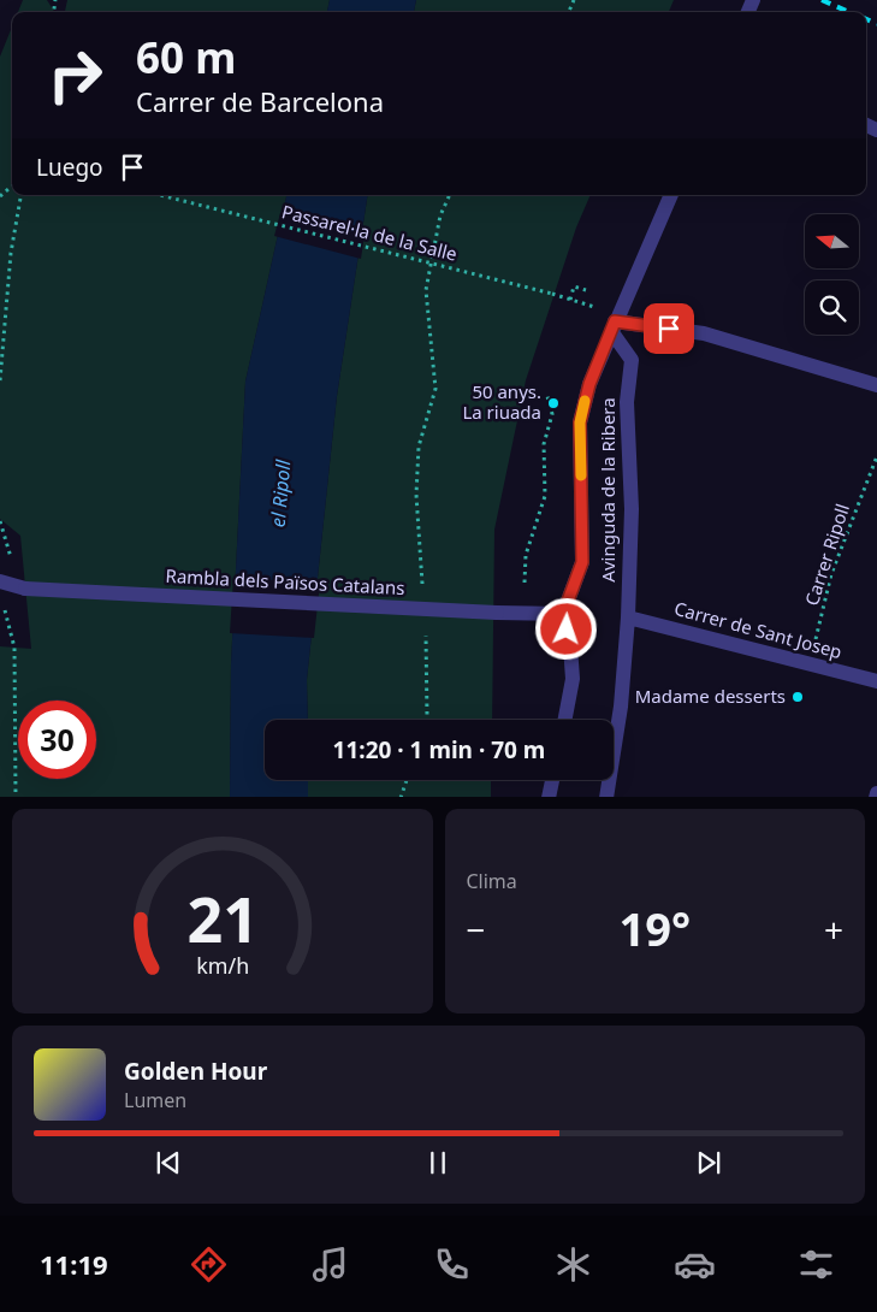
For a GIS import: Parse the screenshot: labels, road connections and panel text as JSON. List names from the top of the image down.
{
  "streets": {
    "street": ["Avinguda de la Ribera", "Rambla dels Països Catalans", "Carrer de Sant Josep"],
    "path": ["Passarel·la de la Salle", "Carrer Ripoll"]
  },
  "crossings": [
    ["Avinguda de la Ribera", "Rambla dels Països Catalans"],
    ["Avinguda de la Ribera", "Carrer de Sant Josep"],
    ["Carrer Ripoll", "Carrer de Sant Josep"]
  ],
  "water": ["el Ripoll"],
  "places": ["50 anys. La riuada", "Madame desserts"],
  "north": "left",
  "page": {
    "turn": ["60 m", "Carrer de Barcelona"],
    "then": "Luego",
    "limit": "30",
    "trip": "11:20 · 1 min · 70 m",
    "tile": "Clima",
    "heat": ["−", "19°", "+"],
    "song": ["Golden Hour", "Lumen"],
    "tabs": "11:19",
    "gauge": ["21", "km/h"]
  }
}
